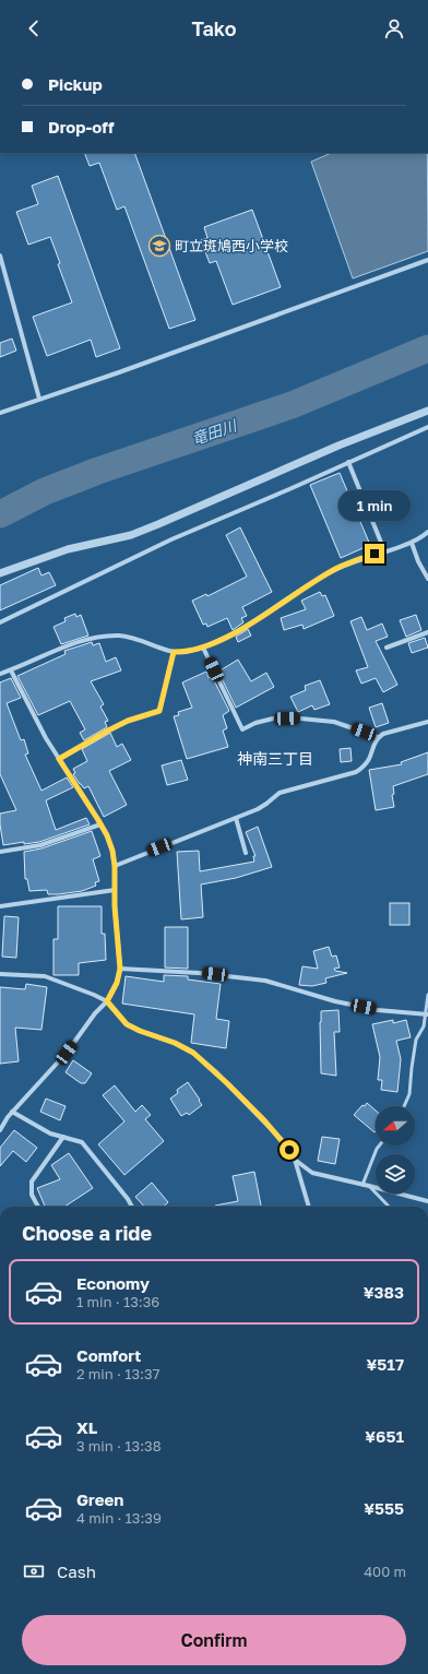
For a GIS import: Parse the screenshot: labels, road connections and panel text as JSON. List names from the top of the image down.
{
  "districts": ["神南三丁目"],
  "water": ["竜田川"],
  "places": {
    "school or university": ["町立斑鳩西小学校"]
  },
  "north": "left",
  "page": {
    "header": "Tako",
    "banner": ["Pickup", "Drop-off"],
    "bubble": "1 min",
    "heading": "Choose a ride",
    "list": [
      {
        "name": "Economy",
        "note": "1 min · 13:36",
        "value": "¥383"
      },
      {
        "name": "Comfort",
        "note": "2 min · 13:37",
        "value": "¥517"
      },
      {
        "name": "XL",
        "note": "3 min · 13:38",
        "value": "¥651"
      },
      {
        "name": "Green",
        "note": "4 min · 13:39",
        "value": "¥555"
      }
    ],
    "pay": ["Cash", "400 m"],
    "buttons": "Confirm"
  }
}
